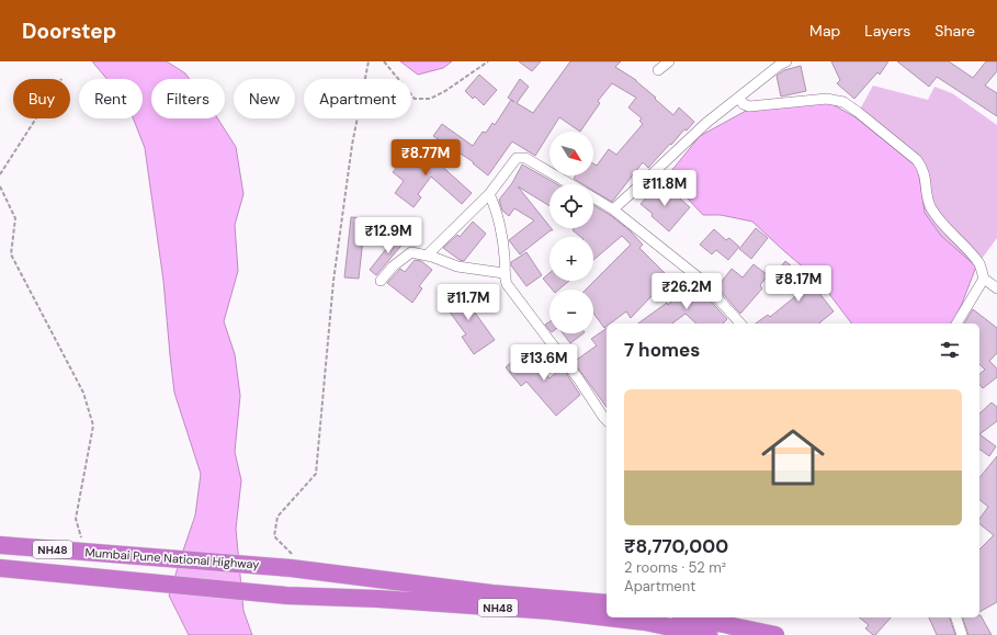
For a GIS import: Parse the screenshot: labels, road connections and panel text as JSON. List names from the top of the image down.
{
  "streets": {
    "highway": ["NH48", "Mumbai Pune National Highway"]
  },
  "crossings": [
    ["NH48", "Mumbai Pune National Highway"]
  ],
  "north": "bottom right",
  "page": {
    "header": "Doorstep",
    "nav": ["Map", "Layers", "Share"],
    "chip": [
      "Buy",
      "Rent",
      "Filters",
      "New",
      "Apartment"
    ],
    "map_buttons": ["+", "−"],
    "price": [
      "₹8.77M",
      "₹11.8M",
      "₹12.9M",
      "₹8.17M",
      "₹26.2M",
      "₹11.7M",
      "₹13.6M"
    ],
    "heading": "7 homes",
    "list": [
      {
        "name": "₹8,770,000",
        "note": "2 rooms · 52 m² · Apartment"
      }
    ]
  }
}
